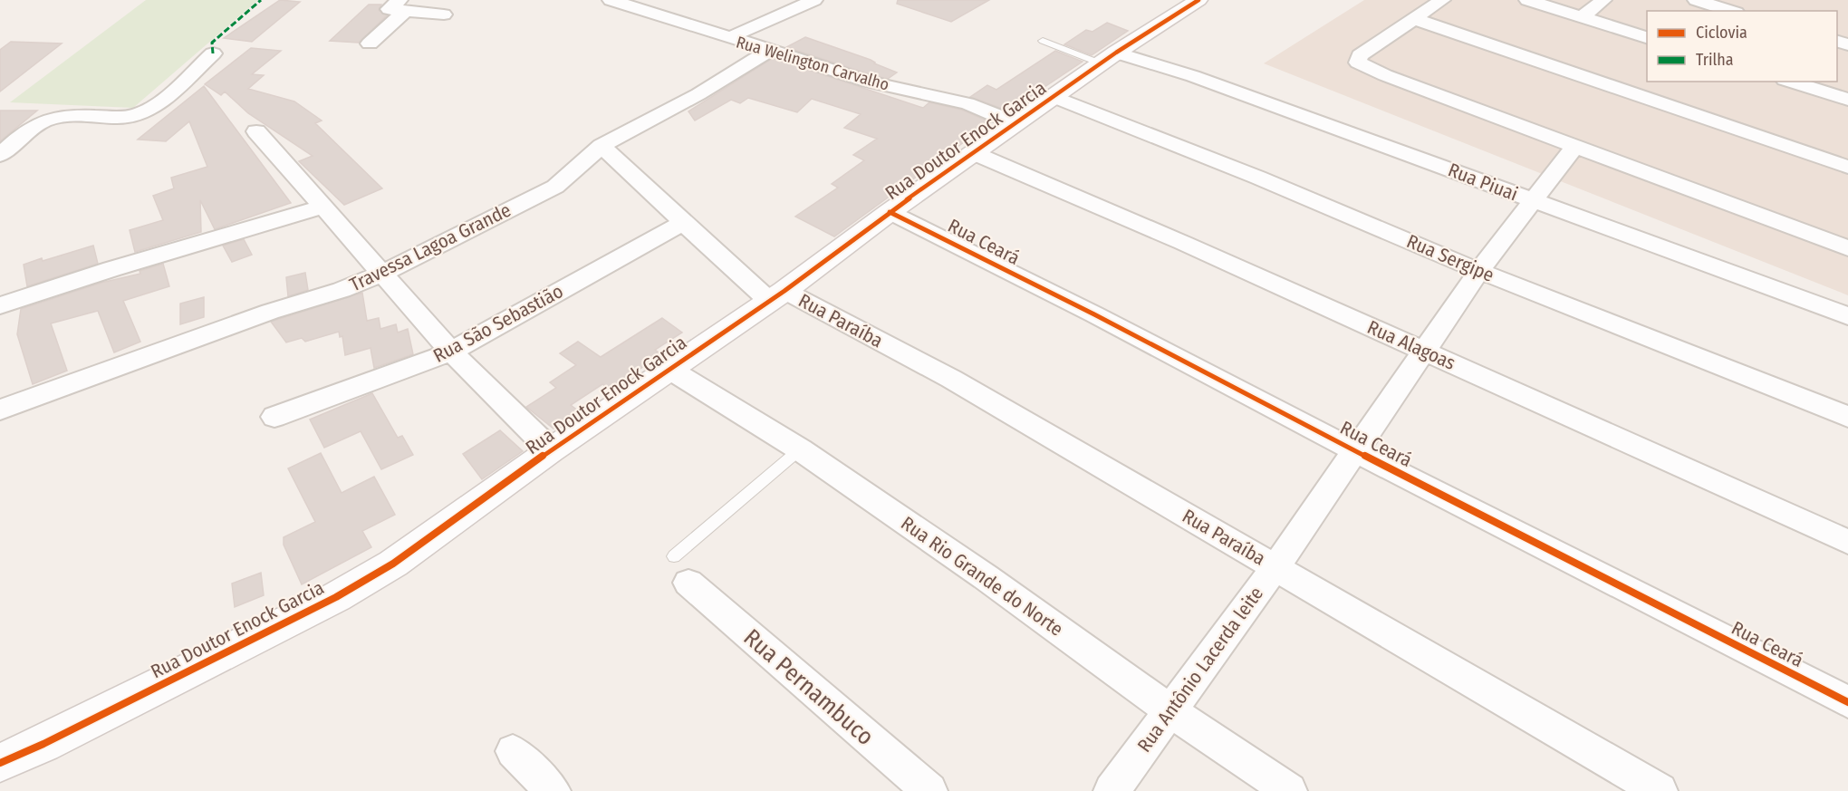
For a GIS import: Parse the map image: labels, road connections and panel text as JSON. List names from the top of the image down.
{
  "streets": {
    "street": [
      "Rua Welington Carvalho",
      "Rua Doutor Enock Garcia",
      "Rua Piuai",
      "Rua Ceará",
      "Travessa Lagoa Grande",
      "Rua Sergipe",
      "Rua Paraíba",
      "Rua São Sebastião",
      "Rua Alagoas",
      "Rua Rio Grande do Norte",
      "Rua Antônio Lacerda leite",
      "Rua Pernambuco"
    ]
  },
  "crossings": [
    ["Rua Welington Carvalho", "Rua Doutor Enock Garcia"],
    ["Rua Welington Carvalho", "Travessa Lagoa Grande"],
    ["Rua Doutor Enock Garcia", "Rua Piuai"],
    ["Rua Doutor Enock Garcia", "Rua Ceará"],
    ["Rua Doutor Enock Garcia", "Rua Sergipe"],
    ["Rua Doutor Enock Garcia", "Rua Paraíba"],
    ["Rua Doutor Enock Garcia", "Rua Alagoas"],
    ["Rua Doutor Enock Garcia", "Rua Rio Grande do Norte"],
    ["Rua Piuai", "Rua Antônio Lacerda leite"],
    ["Rua Ceará", "Rua Antônio Lacerda leite"],
    ["Travessa Lagoa Grande", "Rua Paraíba"],
    ["Rua Sergipe", "Rua Antônio Lacerda leite"],
    ["Rua Paraíba", "Rua São Sebastião"],
    ["Rua Paraíba", "Rua Antônio Lacerda leite"],
    ["Rua Alagoas", "Rua Antônio Lacerda leite"],
    ["Rua Rio Grande do Norte", "Rua Antônio Lacerda leite"]
  ],
  "legend": ["Ciclovia", "Trilha"]
}
